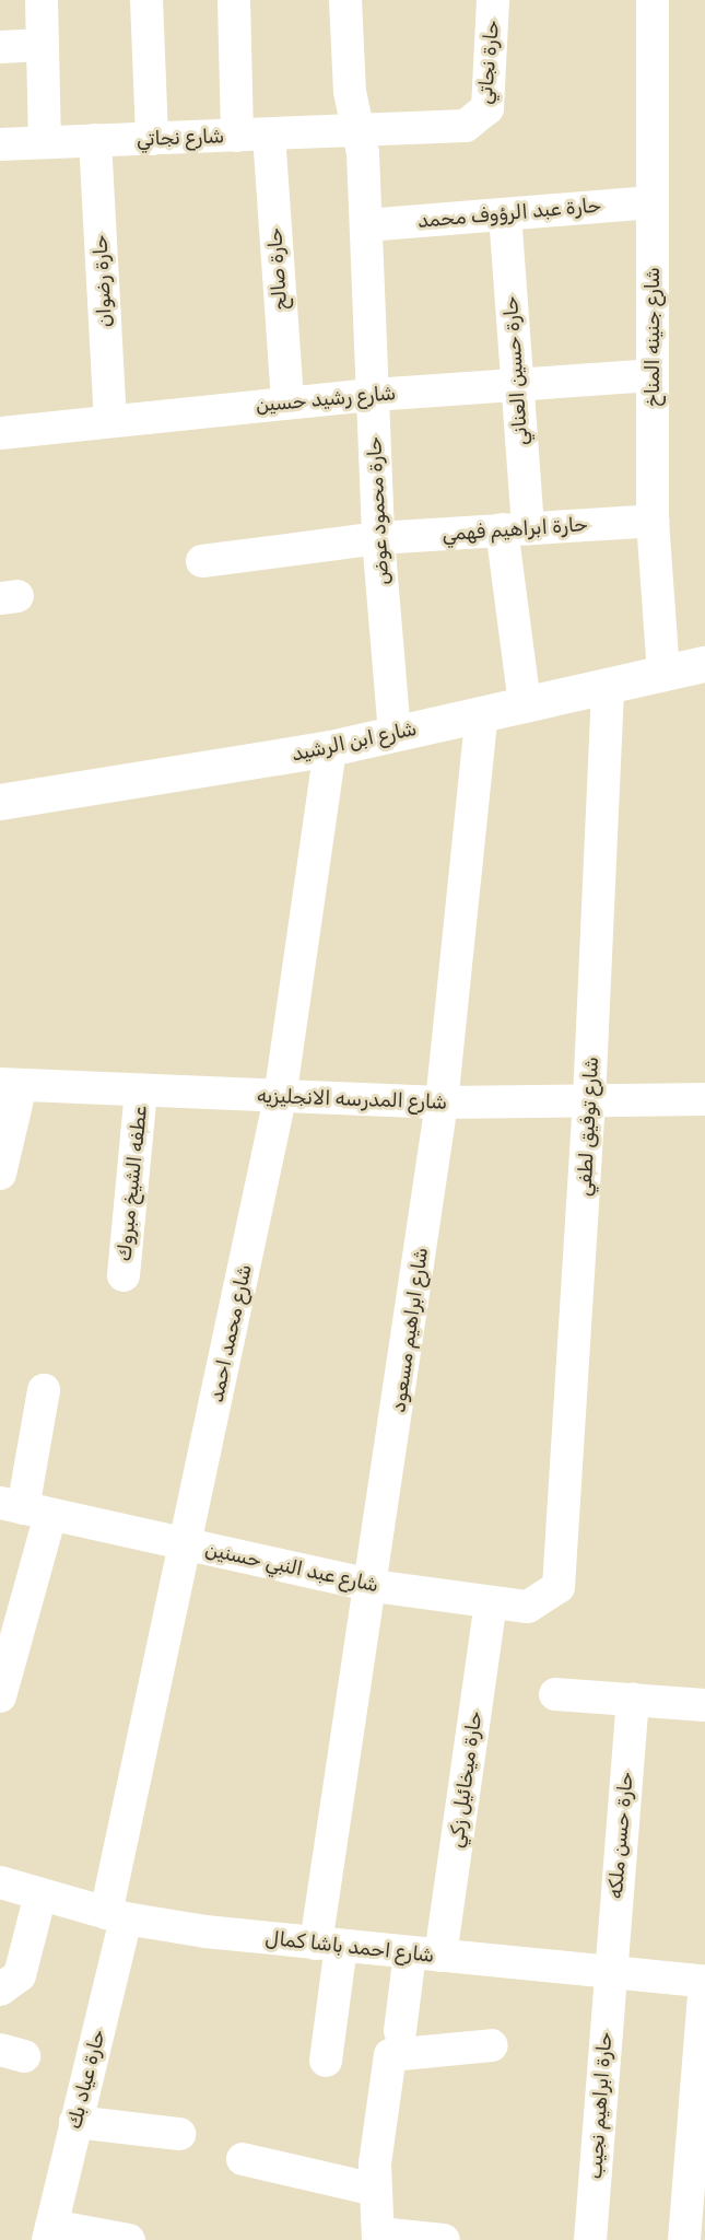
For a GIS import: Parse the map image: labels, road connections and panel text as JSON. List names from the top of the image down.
{
  "streets": {
    "street": [
      "حارة نجاتي",
      "شارع نجاتي",
      "حارة عبد الرؤوف محمد",
      "حارة صالح",
      "حارة رضوان",
      "شارع جنينه المناخ",
      "حارة حسين العناني",
      "شارع رشيد حسين",
      "حارة محمود عوض",
      "حارة ابراهيم فهمي",
      "شارع ابن الرشيد",
      "شارع المدرسه الانجليزيه",
      "شارع توفيق لطفي",
      "عطفه الشيخ مبروك",
      "شارع ابراهيم مسعود",
      "شارع محمد احمد",
      "شارع عبد النبي حسنين",
      "حارة ميخائيل زكي",
      "حارة حسن ملكه",
      "شارع احمد باشا كمال",
      "حارة عياد بك",
      "حارة ابراهيم نجيب"
    ]
  },
  "crossings": [
    ["حارة نجاتي", "شارع نجاتي"],
    ["حارة نجاتي", "حارة محمود عوض"],
    ["شارع نجاتي", "حارة صالح"],
    ["شارع نجاتي", "حارة رضوان"],
    ["شارع نجاتي", "حارة محمود عوض"],
    ["حارة عبد الرؤوف محمد", "شارع جنينه المناخ"],
    ["حارة عبد الرؤوف محمد", "حارة حسين العناني"],
    ["حارة عبد الرؤوف محمد", "حارة محمود عوض"],
    ["حارة صالح", "شارع رشيد حسين"],
    ["حارة رضوان", "شارع رشيد حسين"],
    ["شارع جنينه المناخ", "شارع رشيد حسين"],
    ["شارع جنينه المناخ", "حارة ابراهيم فهمي"],
    ["شارع جنينه المناخ", "شارع ابن الرشيد"],
    ["حارة حسين العناني", "شارع رشيد حسين"],
    ["حارة حسين العناني", "حارة ابراهيم فهمي"],
    ["حارة حسين العناني", "شارع ابن الرشيد"],
    ["شارع رشيد حسين", "حارة محمود عوض"],
    ["حارة محمود عوض", "حارة ابراهيم فهمي"],
    ["حارة محمود عوض", "شارع ابن الرشيد"],
    ["شارع ابن الرشيد", "شارع توفيق لطفي"],
    ["شارع ابن الرشيد", "شارع ابراهيم مسعود"],
    ["شارع ابن الرشيد", "شارع محمد احمد"],
    ["شارع المدرسه الانجليزيه", "شارع توفيق لطفي"],
    ["شارع المدرسه الانجليزيه", "عطفه الشيخ مبروك"],
    ["شارع المدرسه الانجليزيه", "شارع ابراهيم مسعود"],
    ["شارع المدرسه الانجليزيه", "شارع محمد احمد"],
    ["شارع توفيق لطفي", "شارع عبد النبي حسنين"],
    ["شارع ابراهيم مسعود", "شارع عبد النبي حسنين"],
    ["شارع ابراهيم مسعود", "شارع احمد باشا كمال"],
    ["شارع محمد احمد", "شارع عبد النبي حسنين"],
    ["شارع محمد احمد", "شارع احمد باشا كمال"],
    ["شارع محمد احمد", "حارة عياد بك"],
    ["شارع عبد النبي حسنين", "حارة ميخائيل زكي"],
    ["حارة ميخائيل زكي", "شارع احمد باشا كمال"],
    ["حارة حسن ملكه", "شارع احمد باشا كمال"],
    ["حارة حسن ملكه", "حارة ابراهيم نجيب"],
    ["شارع احمد باشا كمال", "حارة عياد بك"],
    ["شارع احمد باشا كمال", "حارة ابراهيم نجيب"]
  ]
}
